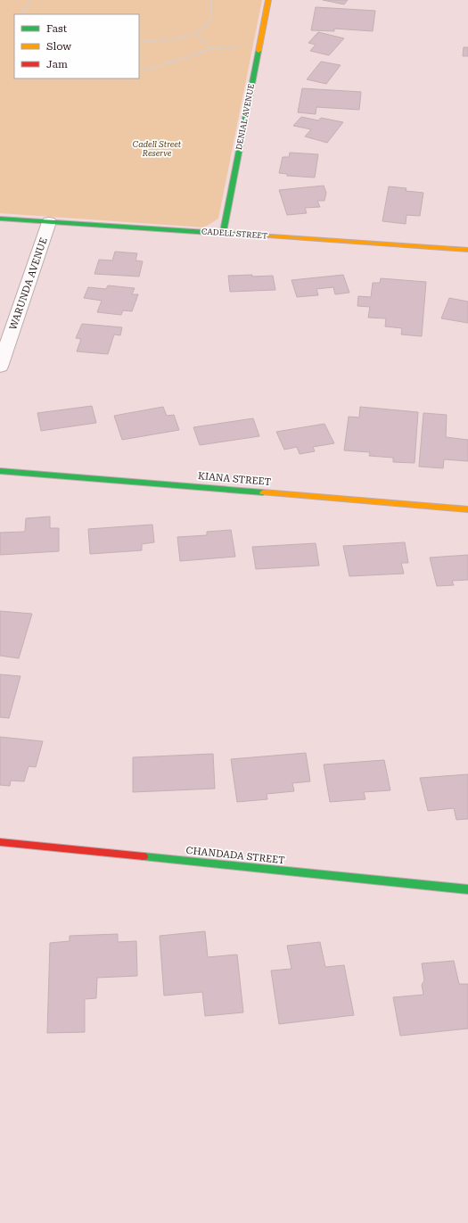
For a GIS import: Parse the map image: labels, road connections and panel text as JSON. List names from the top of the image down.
{
  "streets": {
    "street": [
      "DENIAL AVENUE",
      "CADELL STREET",
      "WARUNDA AVENUE",
      "KIANA STREET",
      "CHANDADA STREET"
    ]
  },
  "crossings": [
    ["DENIAL AVENUE", "CADELL STREET"],
    ["CADELL STREET", "WARUNDA AVENUE"]
  ],
  "parks": ["Cadell Street Reserve"],
  "legend": ["Fast", "Slow", "Jam"]
}
